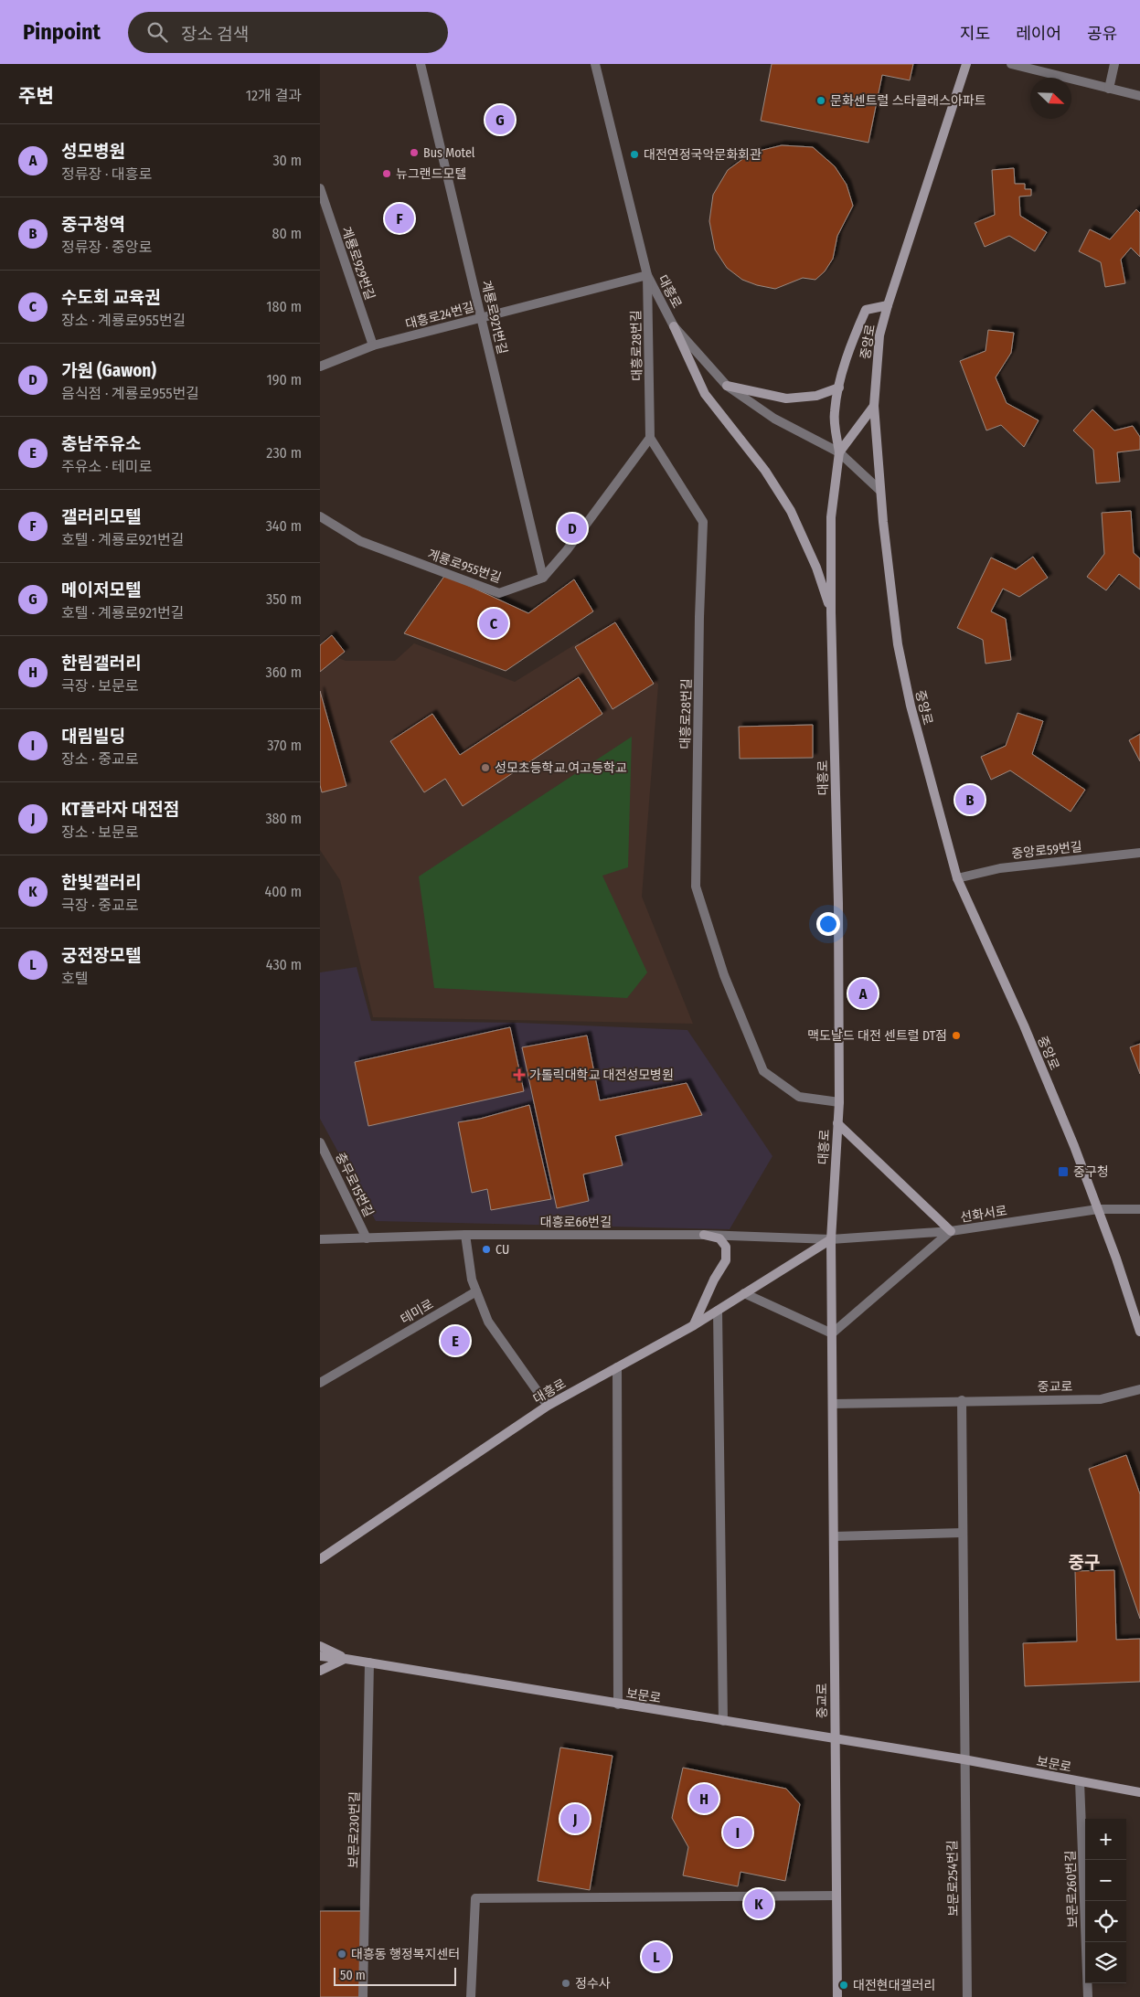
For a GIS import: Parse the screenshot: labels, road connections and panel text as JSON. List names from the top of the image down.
{
  "streets": {
    "main road": [
      "대흥로",
      "중앙로",
      "중교로",
      "보문로"
    ],
    "street": [
      "계룡로929번길",
      "대흥로24번길",
      "계룡로921번길",
      "대흥로28번길",
      "계룡로955번길",
      "중앙로59번길",
      "충무로15번길",
      "선화서로",
      "대흥로66번길",
      "테미로",
      "보문로230번길",
      "보문로254번길",
      "보문로260번길"
    ]
  },
  "crossings": [
    ["계룡로929번길", "대흥로24번길"],
    ["대흥로", "대흥로24번길"],
    ["대흥로", "중앙로"],
    ["대흥로", "대흥로28번길"],
    ["대흥로", "선화서로"],
    ["대흥로", "대흥로66번길"],
    ["대흥로", "중교로"],
    ["대흥로24번길", "계룡로921번길"],
    ["대흥로24번길", "대흥로28번길"],
    ["계룡로921번길", "계룡로955번길"],
    ["중앙로", "중앙로59번길"],
    ["중앙로", "선화서로"],
    ["대흥로28번길", "계룡로955번길"],
    ["충무로15번길", "대흥로66번길"],
    ["선화서로", "대흥로66번길"],
    ["선화서로", "중교로"],
    ["대흥로66번길", "중교로"],
    ["중교로", "보문로"],
    ["보문로", "보문로230번길"],
    ["보문로", "보문로254번길"],
    ["보문로", "보문로260번길"]
  ],
  "districts": ["중구"],
  "places": {
    "other": [
      "문화센트럴 스타클래스아파트",
      "Bus Motel",
      "대전연정국악문화회관",
      "뉴그랜드모텔",
      "성모초등학교.여고등학교",
      "맥도날드 대전 센트럴 DT점",
      "CU",
      "대흥동 행정복지센터",
      "정수사",
      "대전현대갤러리"
    ],
    "health": ["가톨릭대학교 대전성모병원"],
    "transit": ["중구청"]
  },
  "scale_bar": "50 m",
  "north": "bottom right",
  "page": {
    "header": "Pinpoint",
    "search": "장소 검색",
    "nav": ["지도", "레이어", "공유"],
    "heading": ["주변", "12개 결과"],
    "pins": [
      "G",
      "F",
      "D",
      "C",
      "B",
      "A",
      "E",
      "H",
      "J",
      "I",
      "K",
      "L"
    ],
    "list": [
      {
        "mark": "A",
        "name": "성모병원",
        "note": "정류장 · 대흥로",
        "value": "30 m"
      },
      {
        "mark": "B",
        "name": "중구청역",
        "note": "정류장 · 중앙로",
        "value": "80 m"
      },
      {
        "mark": "C",
        "name": "수도회 교육권",
        "note": "장소 · 계룡로955번길",
        "value": "180 m"
      },
      {
        "mark": "D",
        "name": "가원 (Gawon)",
        "note": "음식점 · 계룡로955번길",
        "value": "190 m"
      },
      {
        "mark": "E",
        "name": "충남주유소",
        "note": "주유소 · 테미로",
        "value": "230 m"
      },
      {
        "mark": "F",
        "name": "갤러리모텔",
        "note": "호텔 · 계룡로921번길",
        "value": "340 m"
      },
      {
        "mark": "G",
        "name": "메이저모텔",
        "note": "호텔 · 계룡로921번길",
        "value": "350 m"
      },
      {
        "mark": "H",
        "name": "한림갤러리",
        "note": "극장 · 보문로",
        "value": "360 m"
      },
      {
        "mark": "I",
        "name": "대림빌딩",
        "note": "장소 · 중교로",
        "value": "370 m"
      },
      {
        "mark": "J",
        "name": "KT플라자 대전점",
        "note": "장소 · 보문로",
        "value": "380 m"
      },
      {
        "mark": "K",
        "name": "한빛갤러리",
        "note": "극장 · 중교로",
        "value": "400 m"
      },
      {
        "mark": "L",
        "name": "궁전장모텔",
        "note": "호텔",
        "value": "430 m"
      }
    ],
    "map_buttons": ["+", "−"],
    "scale": "50 m"
  }
}
